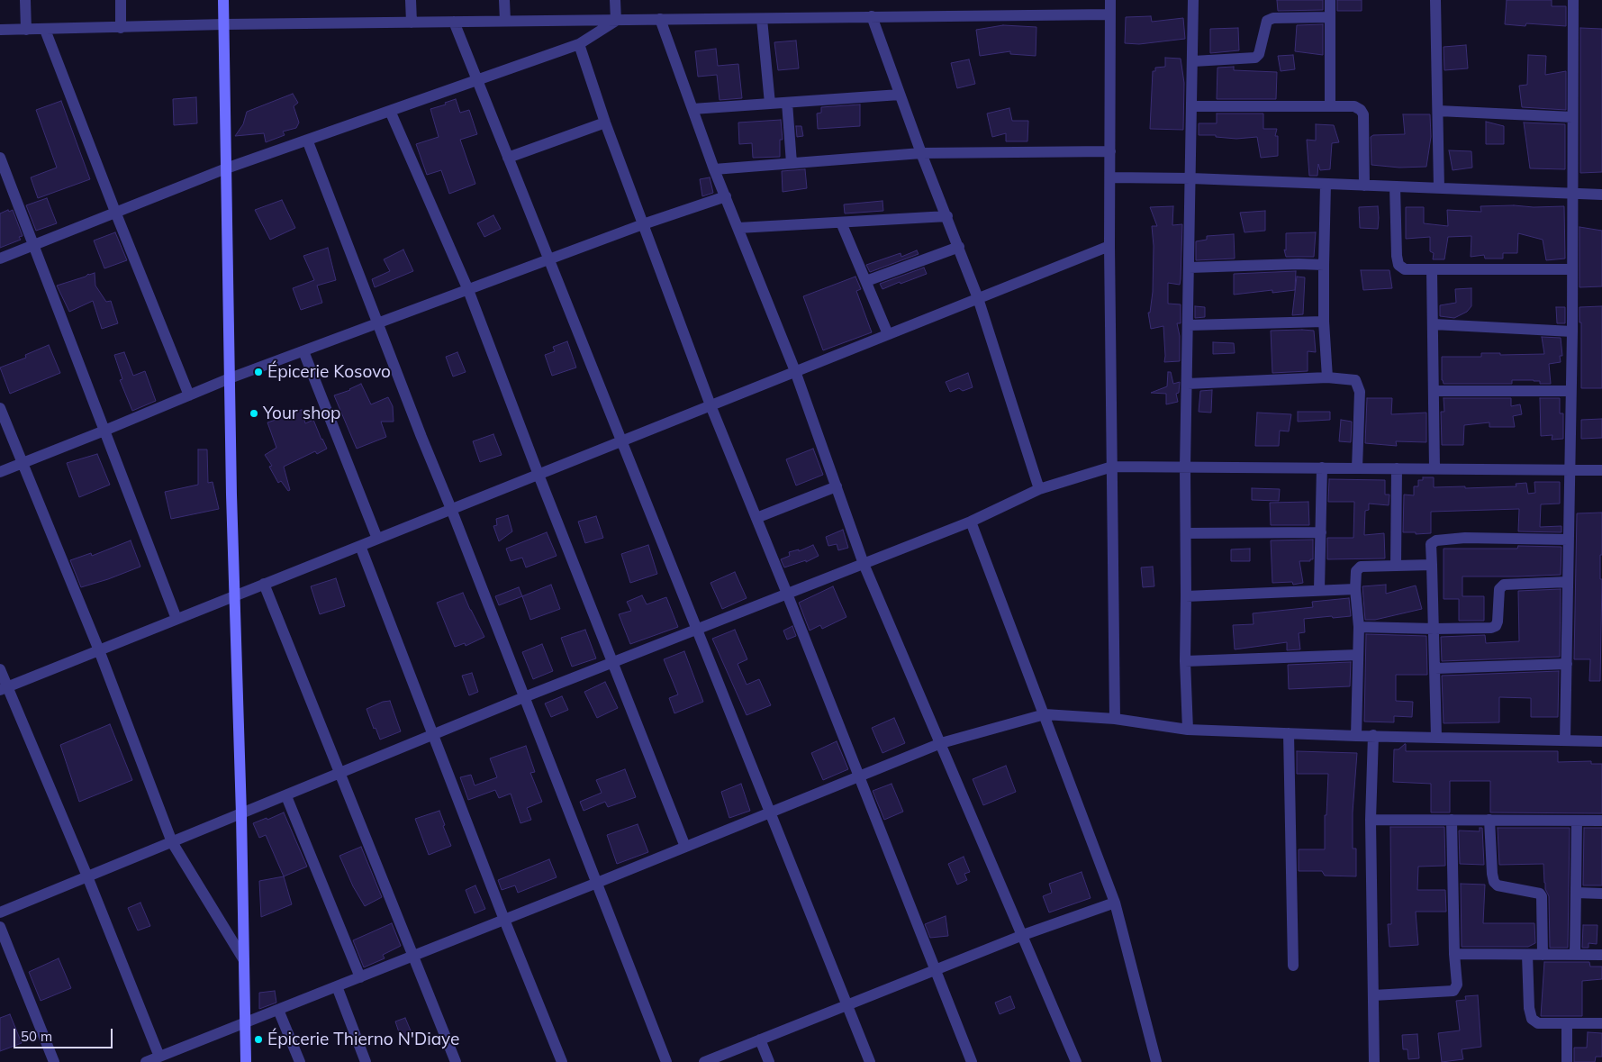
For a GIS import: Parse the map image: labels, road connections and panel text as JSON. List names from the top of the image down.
{
  "places": ["Épicerie Kosovo", "Your shop", "Épicerie Thierno N'Diaye"],
  "scale_bar": "50 m"
}
